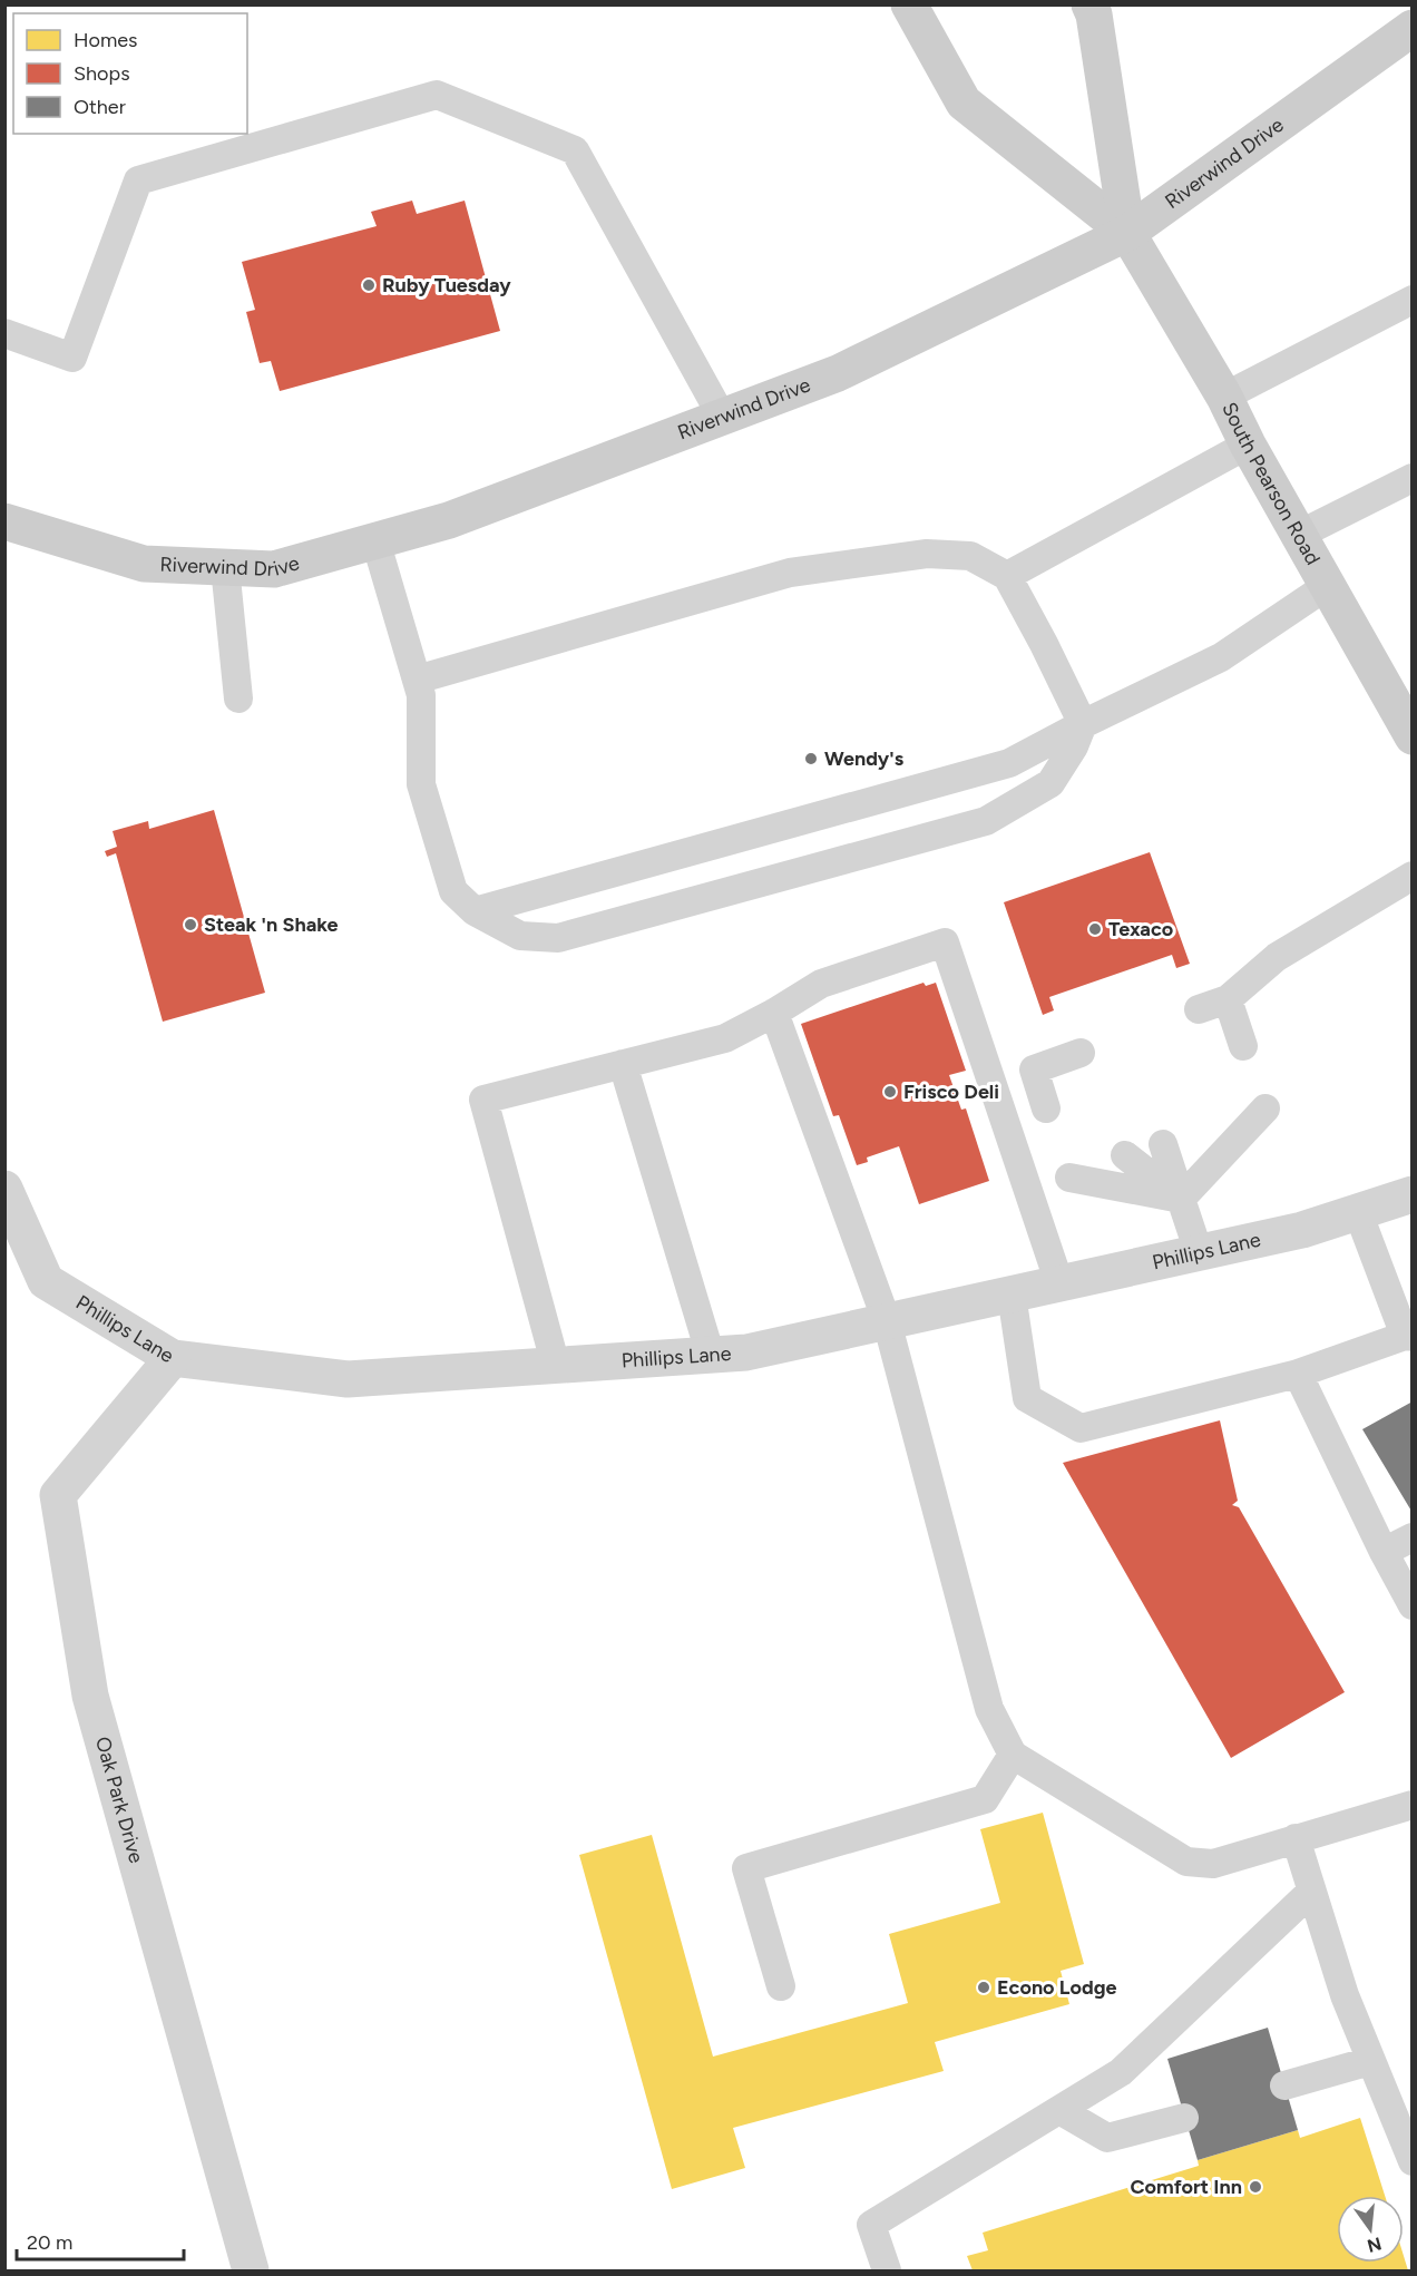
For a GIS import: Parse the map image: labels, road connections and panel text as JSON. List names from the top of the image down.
{
  "streets": {
    "street": [
      "Riverwind Drive",
      "South Pearson Road",
      "Phillips Lane",
      "Oak Park Drive"
    ]
  },
  "crossings": [
    ["Riverwind Drive", "South Pearson Road"],
    ["Phillips Lane", "Oak Park Drive"]
  ],
  "places": [
    "Ruby Tuesday",
    "Wendy's",
    "Steak 'n Shake",
    "Texaco",
    "Frisco Deli",
    "Econo Lodge",
    "Comfort Inn"
  ],
  "legend": ["Homes", "Shops", "Other"],
  "scale_bar": "20 m",
  "north": "bottom"
}
